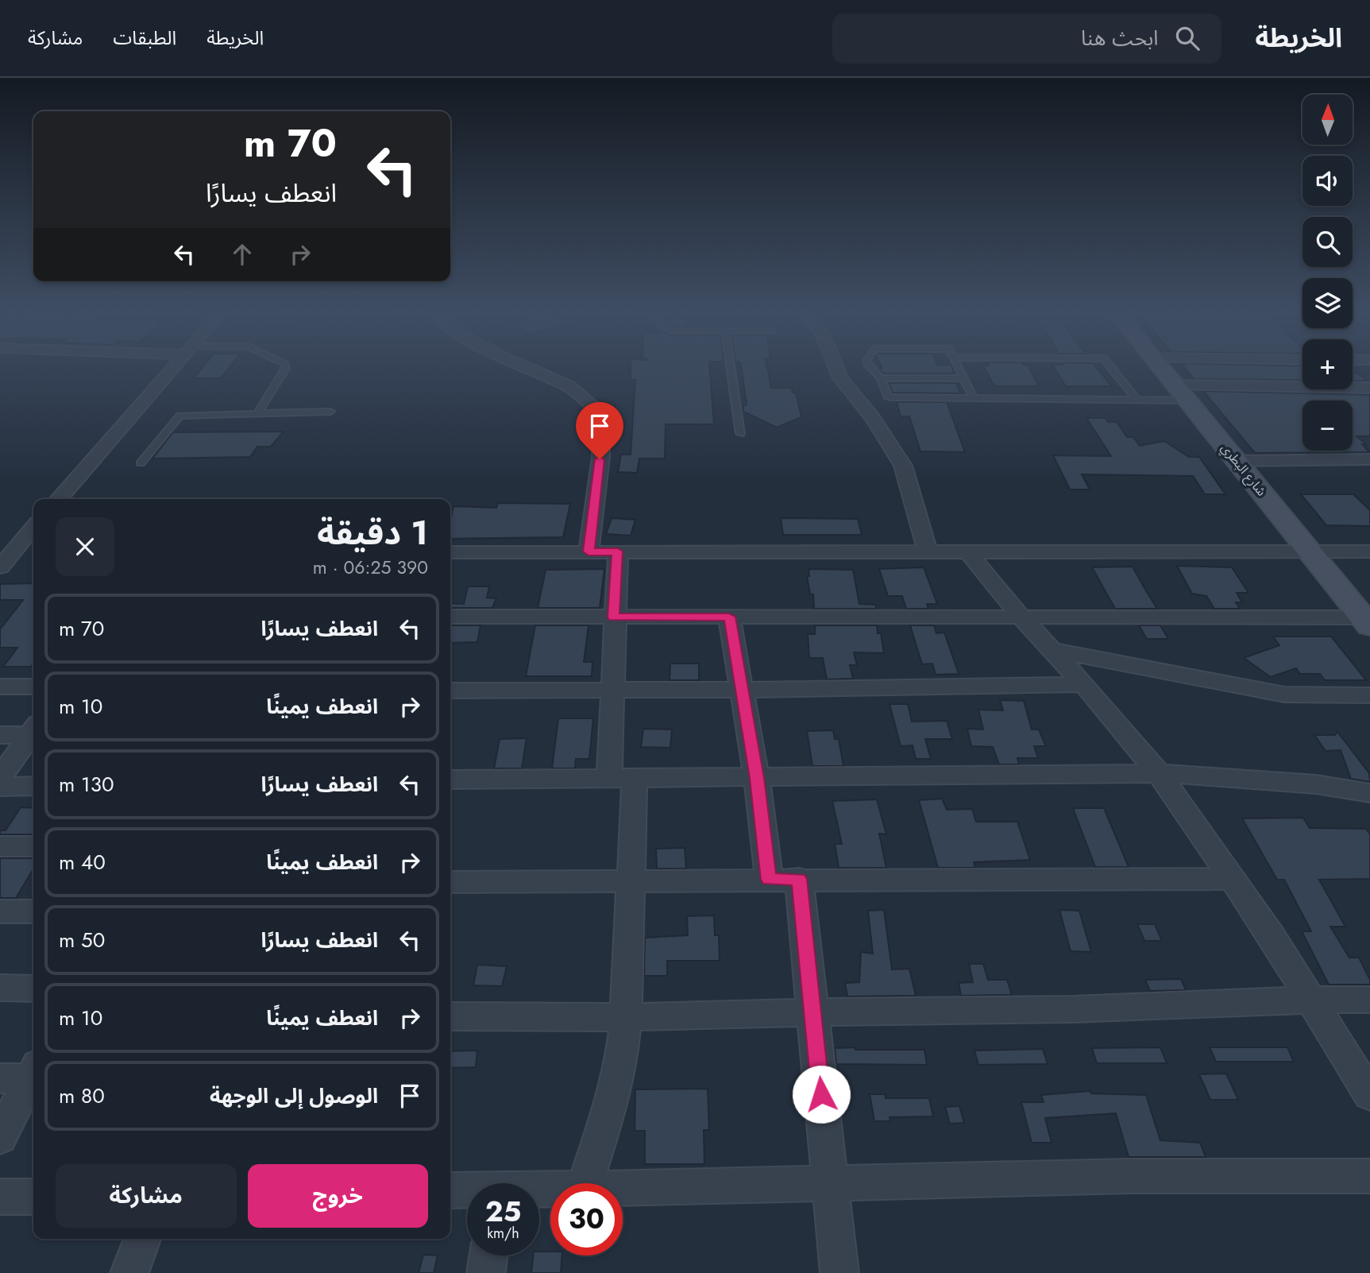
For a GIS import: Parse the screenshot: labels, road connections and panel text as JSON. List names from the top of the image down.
{
  "streets": {
    "main road": ["شارع البطري"]
  },
  "north": "top",
  "page": {
    "header": "الخريطة",
    "search": "ابحث هنا",
    "nav": ["الخريطة", "الطبقات", "مشاركة"],
    "map_buttons": ["+", "−"],
    "turn": ["70 m", "انعطف يسارًا"],
    "heading": ["1 دقيقة", "390 m · 06:25"],
    "list": [
      {
        "name": "انعطف يسارًا",
        "value": "70 m"
      },
      {
        "name": "انعطف يمينًا",
        "value": "10 m"
      },
      {
        "name": "انعطف يسارًا",
        "value": "130 m"
      },
      {
        "name": "انعطف يمينًا",
        "value": "40 m"
      },
      {
        "name": "انعطف يسارًا",
        "value": "50 m"
      },
      {
        "name": "انعطف يمينًا",
        "value": "10 m"
      },
      {
        "name": "الوصول إلى الوجهة",
        "value": "80 m"
      }
    ],
    "buttons": ["خروج", "مشاركة"],
    "speed": "25 km/h",
    "limit": "30"
  }
}
